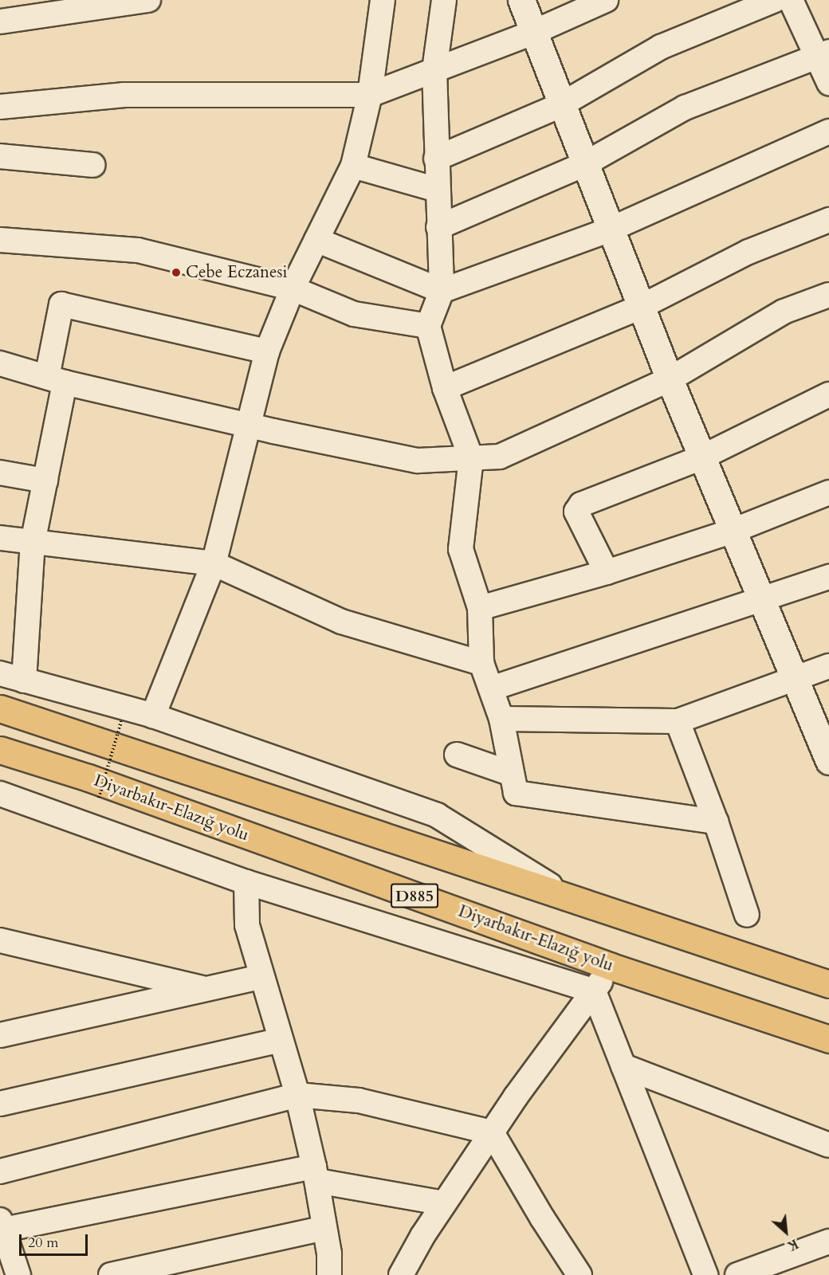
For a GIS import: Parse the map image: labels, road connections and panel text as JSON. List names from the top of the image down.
{
  "streets": {
    "highway": ["Diyarbakır-Elazığ yolu", "D885"]
  },
  "places": ["Cebe Eczanesi"],
  "scale_bar": "20 m",
  "north": "bottom right"
}
